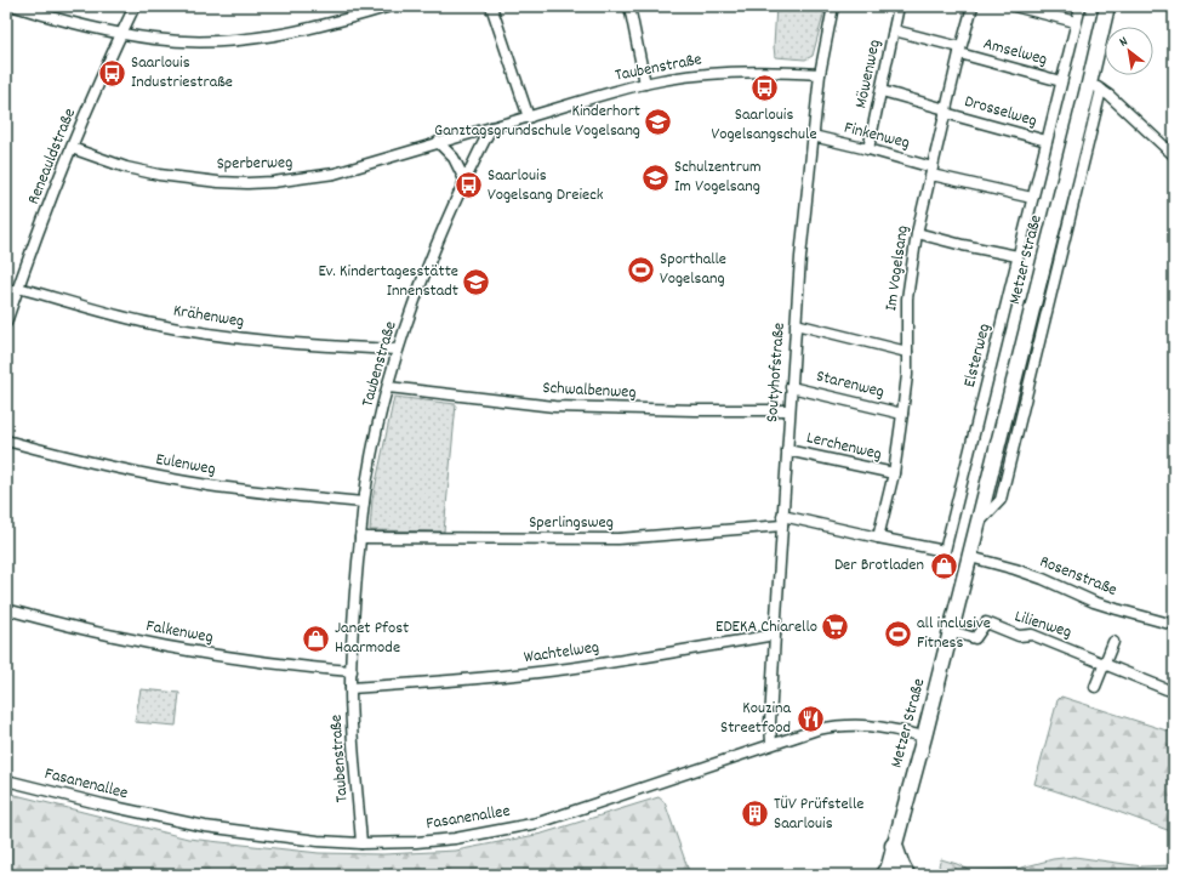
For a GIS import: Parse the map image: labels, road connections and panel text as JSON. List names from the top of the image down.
{
  "streets": {
    "main road": ["Metzer Straße"],
    "street": [
      "Amselweg",
      "Taubenstraße",
      "Möwenweg",
      "Drosselweg",
      "Finkenweg",
      "Reneauldstraße",
      "Sperberweg",
      "Im Vogelsang",
      "Krähenweg",
      "Elsterweg",
      "Soutyhofstraße",
      "Starenweg",
      "Schwalbenweg",
      "Lerchenweg",
      "Eulenweg",
      "Sperlingsweg",
      "Rosenstraße",
      "Lilienweg",
      "Falkenweg",
      "Wachtelweg",
      "Fasanenallee"
    ]
  },
  "crossings": [
    ["Amselweg", "Möwenweg"],
    ["Amselweg", "Im Vogelsang"],
    ["Amselweg", "Elsterweg"],
    ["Taubenstraße", "Sperberweg"],
    ["Taubenstraße", "Krähenweg"],
    ["Taubenstraße", "Soutyhofstraße"],
    ["Taubenstraße", "Schwalbenweg"],
    ["Taubenstraße", "Eulenweg"],
    ["Taubenstraße", "Sperlingsweg"],
    ["Taubenstraße", "Falkenweg"],
    ["Taubenstraße", "Wachtelweg"],
    ["Taubenstraße", "Fasanenallee"],
    ["Möwenweg", "Drosselweg"],
    ["Möwenweg", "Finkenweg"],
    ["Drosselweg", "Im Vogelsang"],
    ["Drosselweg", "Elsterweg"],
    ["Finkenweg", "Im Vogelsang"],
    ["Finkenweg", "Elsterweg"],
    ["Finkenweg", "Soutyhofstraße"],
    ["Reneauldstraße", "Sperberweg"],
    ["Reneauldstraße", "Krähenweg"],
    ["Metzer Straße", "Rosenstraße"],
    ["Metzer Straße", "Lilienweg"],
    ["Metzer Straße", "Fasanenallee"],
    ["Im Vogelsang", "Elsterweg"],
    ["Im Vogelsang", "Starenweg"],
    ["Im Vogelsang", "Lerchenweg"],
    ["Elsterweg", "Soutyhofstraße"],
    ["Elsterweg", "Sperlingsweg"],
    ["Soutyhofstraße", "Starenweg"],
    ["Soutyhofstraße", "Schwalbenweg"],
    ["Soutyhofstraße", "Lerchenweg"],
    ["Soutyhofstraße", "Sperlingsweg"],
    ["Soutyhofstraße", "Wachtelweg"],
    ["Soutyhofstraße", "Fasanenallee"]
  ],
  "places": {
    "bus stop": ["Saarlouis Industriestraße", "Saarlouis Vogelsangschule", "Saarlouis Vogelsang Dreieck"],
    "school or university": ["Kinderhort Ganztagsgrundschule Vogelsang", "Schulzentrum Im Vogelsang", "Ev. Kindertagesstätte Innenstadt"],
    "sports": ["Sporthalle Vogelsang", "all inclusive Fitness"],
    "shop": ["Der Brotladen", "Janet Pfost Haarmode"],
    "supermarket": ["EDEKA Chiarello"],
    "restaurant": ["Kouzina Streetfood"],
    "building": ["TÜV Prüfstelle Saarlouis"]
  },
  "north": "top left"
}
